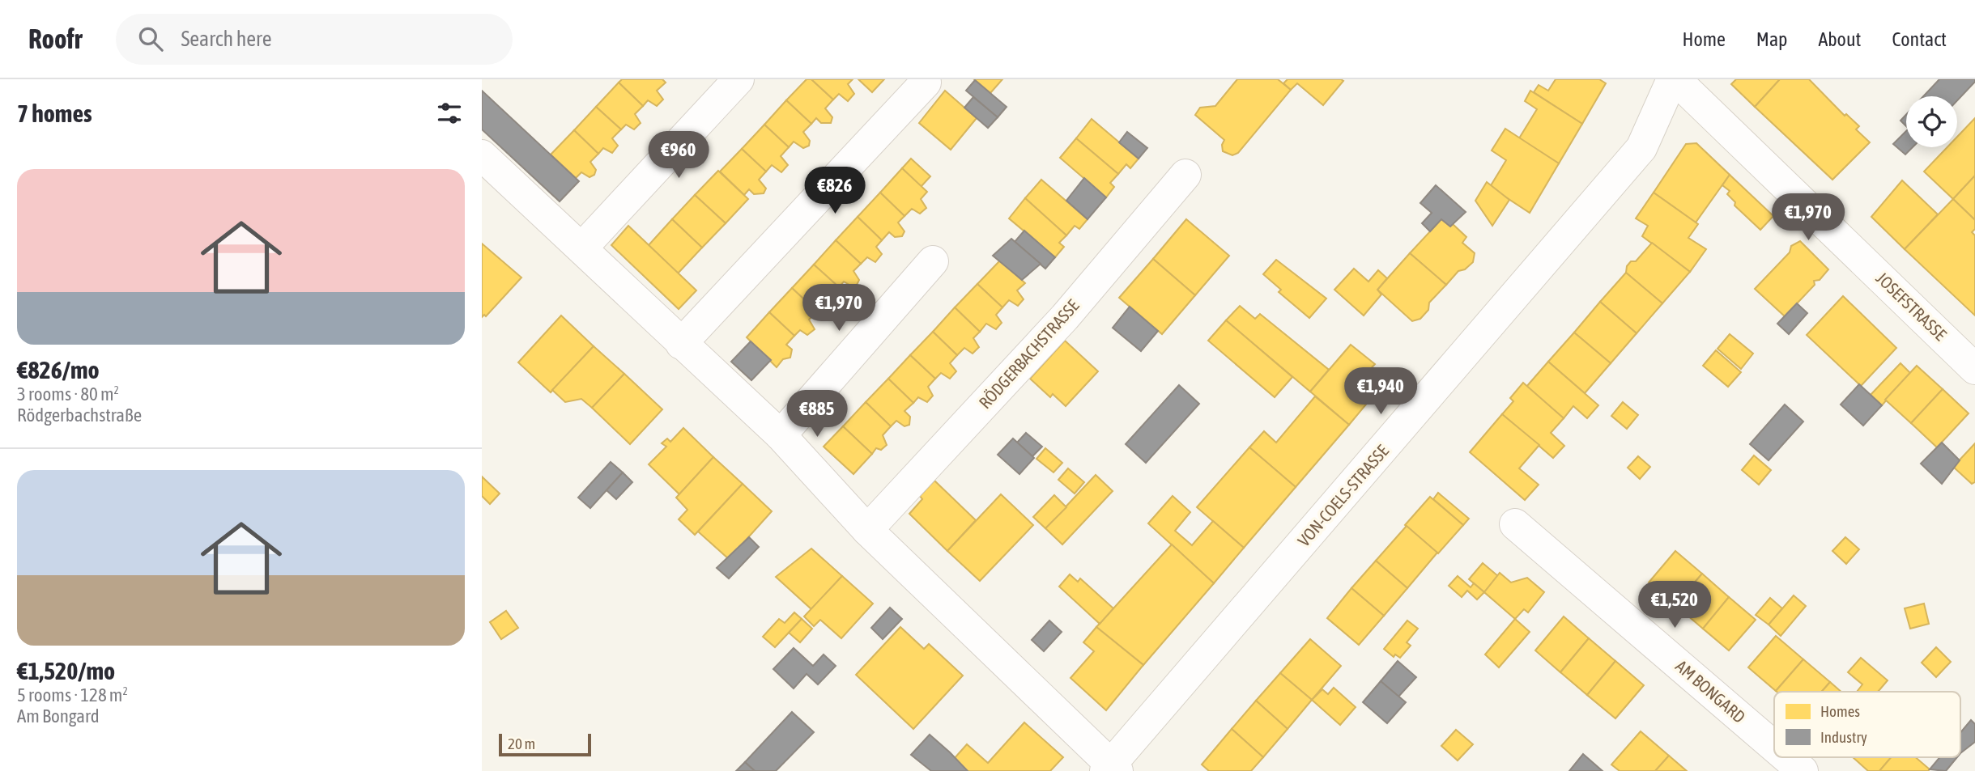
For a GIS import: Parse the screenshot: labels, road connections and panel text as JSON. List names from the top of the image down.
{
  "streets": {
    "street": [
      "JOSEFSTRASSE",
      "RÖDGERBACHSTRASSE",
      "VON-COELS-STRASSE",
      "AM BONGARD"
    ]
  },
  "crossings": [
    ["JOSEFSTRASSE", "VON-COELS-STRASSE"]
  ],
  "legend": ["Homes", "Industry"],
  "scale_bar": "20 m",
  "page": {
    "header": "Roofr",
    "search": "Search here",
    "nav": [
      "Home",
      "Map",
      "About",
      "Contact"
    ],
    "heading": "7 homes",
    "price": [
      "€960",
      "€826",
      "€1,970",
      "€1,970",
      "€1,940",
      "€885",
      "€1,520"
    ],
    "list": [
      {
        "name": "€826/mo",
        "note": "3 rooms · 80 m² · Rödgerbachstraße"
      },
      {
        "name": "€1,520/mo",
        "note": "5 rooms · 128 m² · Am Bongard"
      }
    ],
    "scale": "20 m"
  }
}
